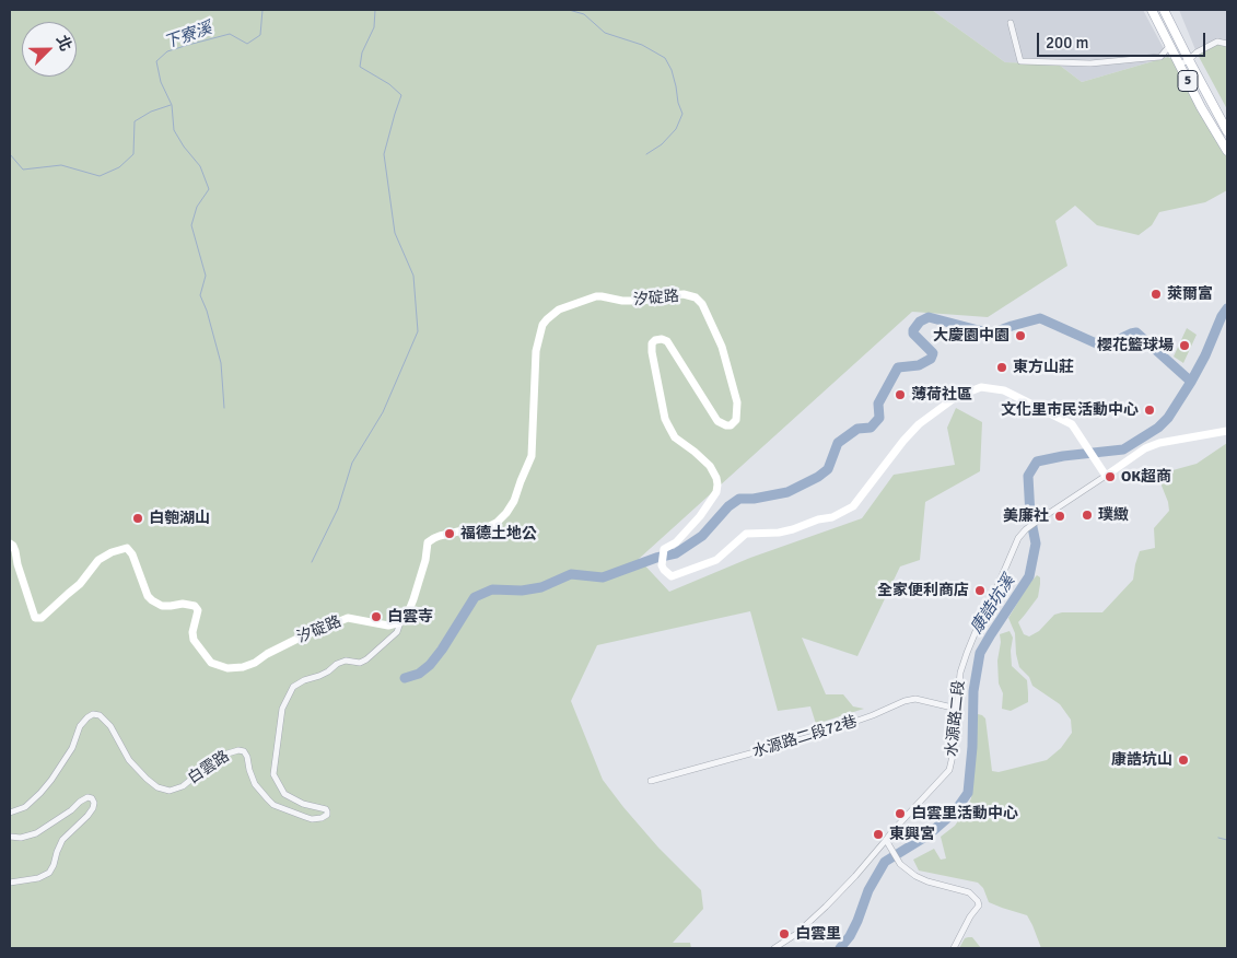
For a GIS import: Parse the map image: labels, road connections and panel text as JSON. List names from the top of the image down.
{
  "streets": {
    "main road": ["5"],
    "street": [
      "汐碇路",
      "水源路二段",
      "水源路二段72巷",
      "白雲路"
    ]
  },
  "crossings": [
    ["汐碇路", "水源路二段"],
    ["汐碇路", "白雲路"],
    ["水源路二段", "水源路二段72巷"]
  ],
  "water": ["下寮溪", "康誥坑溪"],
  "places": [
    "萊爾富",
    "大慶園中園",
    "櫻花籃球場",
    "東方山莊",
    "薄荷社區",
    "文化里市民活動中心",
    "OK超商",
    "璞緻",
    "美廉社",
    "白匏湖山",
    "福德土地公",
    "全家便利商店",
    "白雲寺",
    "康誥坑山",
    "白雲里活動中心",
    "東興宮",
    "白雲里"
  ],
  "scale_bar": "200 m",
  "north": "top right"
}
